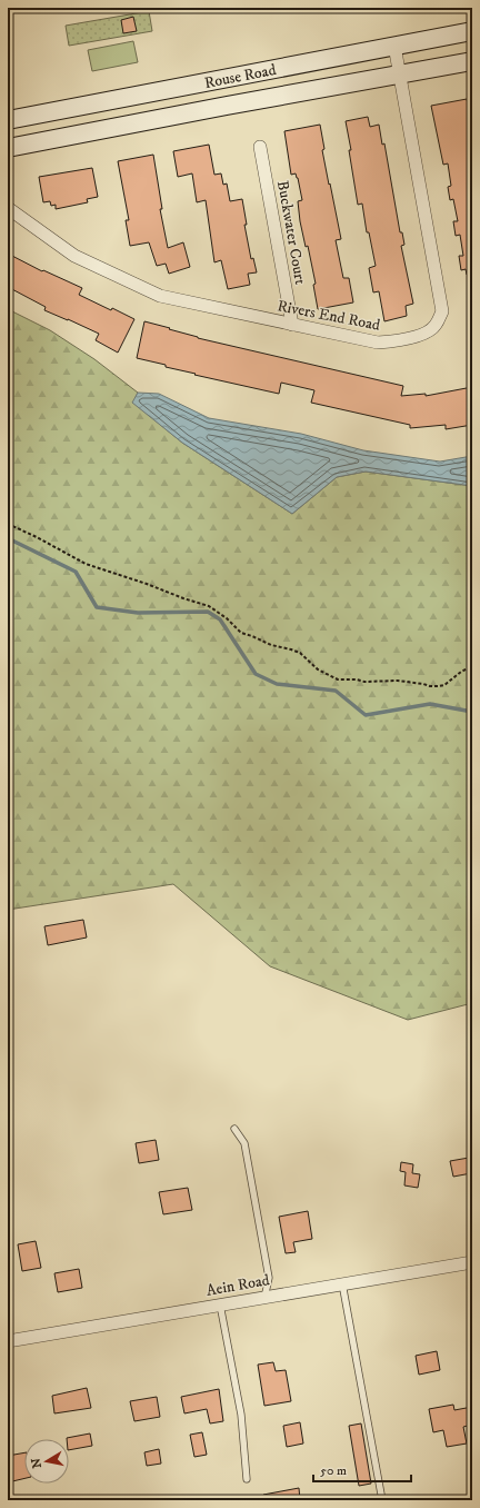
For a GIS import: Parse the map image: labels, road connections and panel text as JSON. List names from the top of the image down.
{
  "streets": {
    "street": [
      "Rouse Road",
      "Buckwater Court",
      "Rivers End Road",
      "Aein Road"
    ]
  },
  "crossings": [
    ["Rouse Road", "Rivers End Road"],
    ["Buckwater Court", "Rivers End Road"]
  ],
  "scale_bar": "50 m",
  "north": "left"
}
